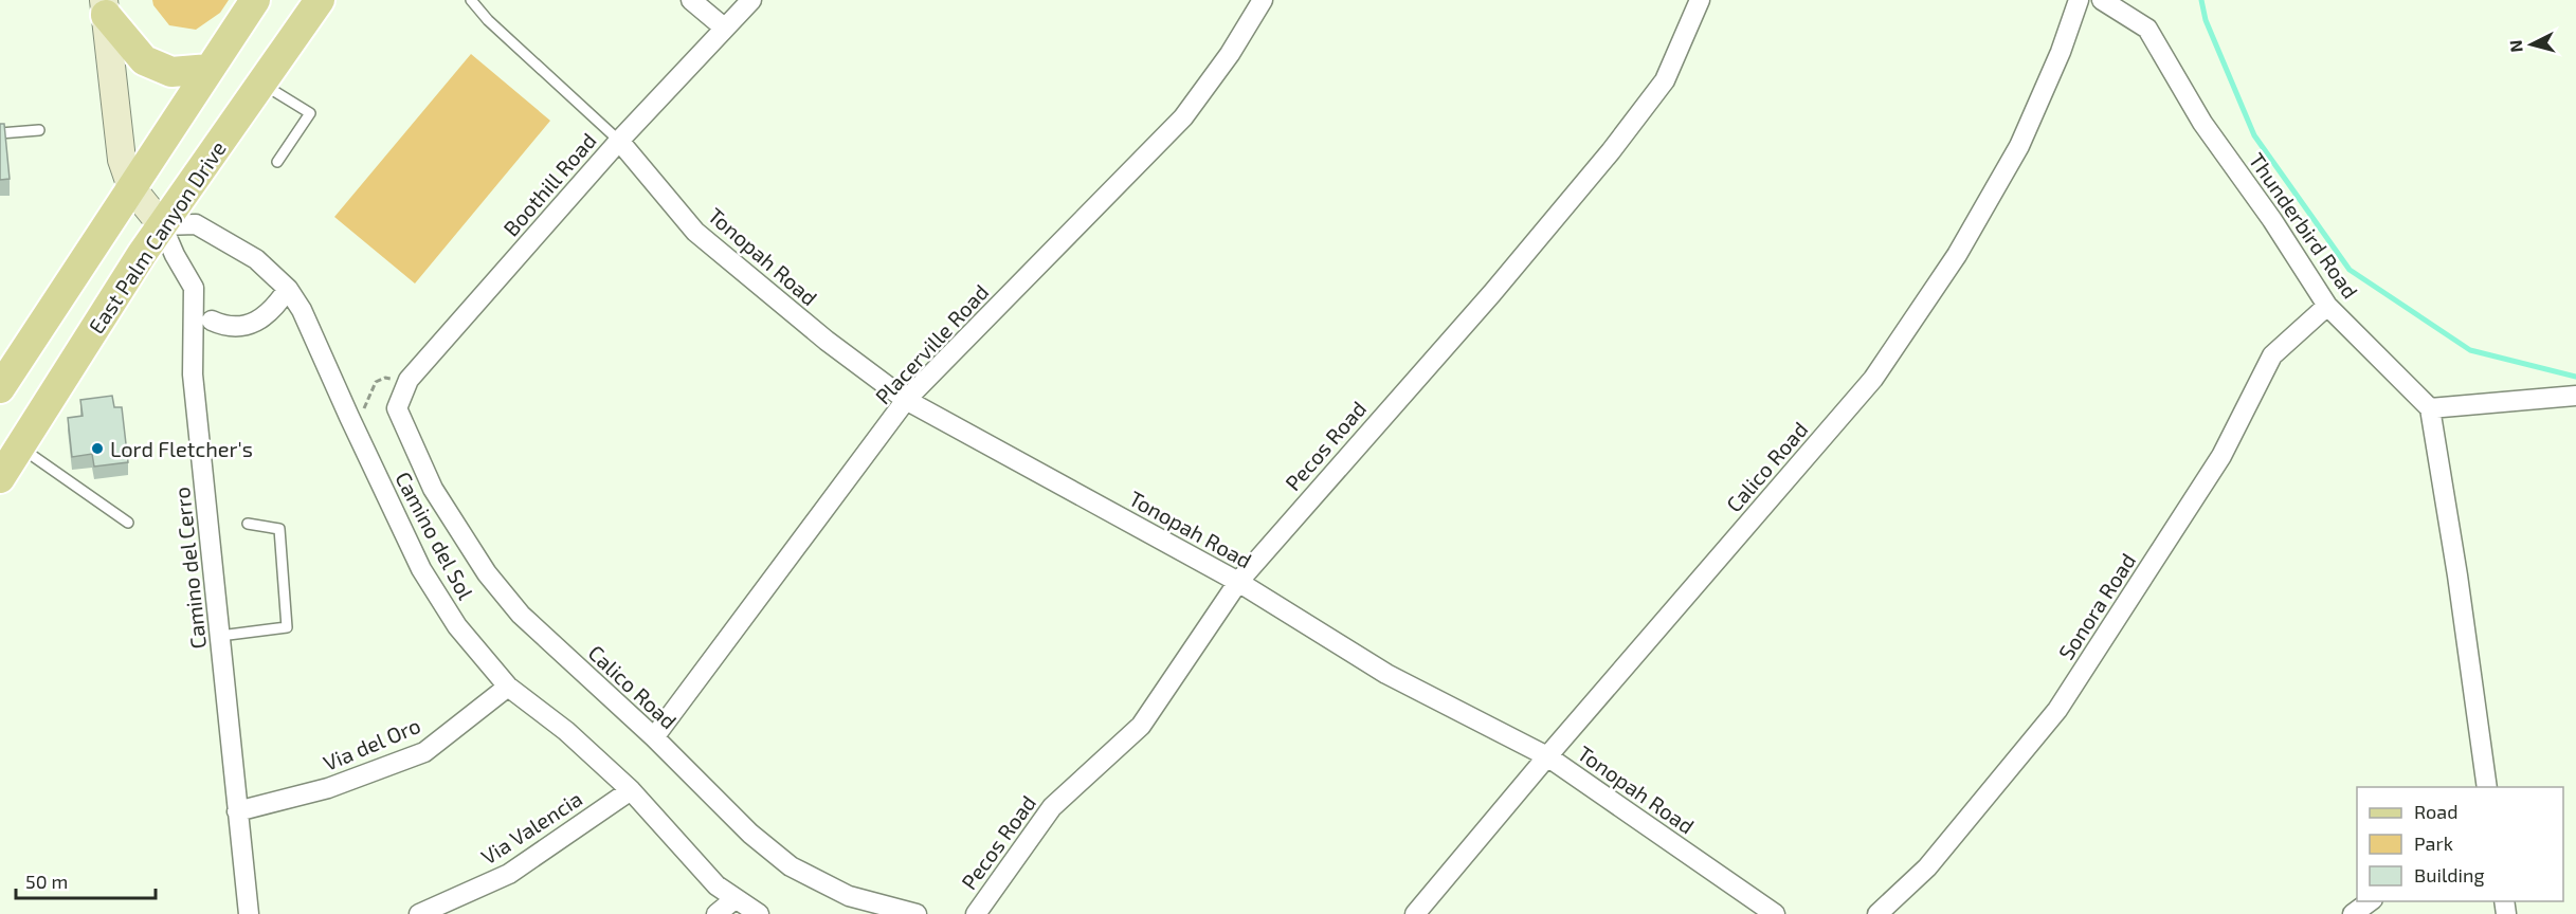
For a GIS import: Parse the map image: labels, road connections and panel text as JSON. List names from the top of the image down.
{
  "streets": {
    "main road": ["East Palm Canyon Drive"],
    "street": [
      "Boothill Road",
      "Thunderbird Road",
      "Tonopah Road",
      "Placerville Road",
      "Pecos Road",
      "Calico Road",
      "Camino del Sol",
      "Camino del Cerro",
      "Sonora Road",
      "Via del Oro",
      "Via Valencia"
    ]
  },
  "crossings": [
    ["Boothill Road", "Tonopah Road"],
    ["Boothill Road", "Calico Road"],
    ["Thunderbird Road", "Sonora Road"],
    ["East Palm Canyon Drive", "Camino del Sol"],
    ["Tonopah Road", "Placerville Road"],
    ["Tonopah Road", "Pecos Road"],
    ["Tonopah Road", "Calico Road"],
    ["Placerville Road", "Calico Road"],
    ["Camino del Sol", "Via del Oro"],
    ["Camino del Sol", "Via Valencia"],
    ["Camino del Cerro", "Via del Oro"]
  ],
  "places": ["Lord Fletcher's"],
  "legend": ["Road", "Park", "Building"],
  "scale_bar": "50 m",
  "north": "left"
}
